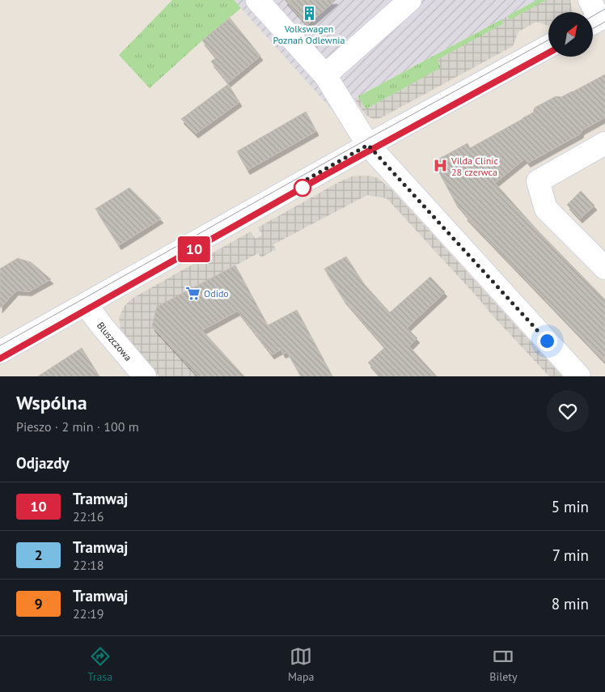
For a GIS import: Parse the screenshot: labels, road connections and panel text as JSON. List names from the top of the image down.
{
  "streets": {
    "street": ["Bluszczowa"]
  },
  "places": {
    "building": ["Volkswagen Poznań Odlewnia"],
    "hospital": ["Vilda Clinic 28 czerwca"],
    "supermarket": ["Odido"]
  },
  "lines": ["tram line 10"],
  "north": "top right",
  "page": {
    "on_map": "10",
    "heading": [
      ["Wspólna", "Pieszo · 2 min · 100 m"],
      "Odjazdy"
    ],
    "list": [
      {
        "mark": "10",
        "name": "Tramwaj",
        "note": "22:16",
        "value": "5 min"
      },
      {
        "mark": "2",
        "name": "Tramwaj",
        "note": "22:18",
        "value": "7 min"
      },
      {
        "mark": "9",
        "name": "Tramwaj",
        "note": "22:19",
        "value": "8 min"
      }
    ],
    "tabs": ["Trasa", "Mapa", "Bilety"]
  }
}
